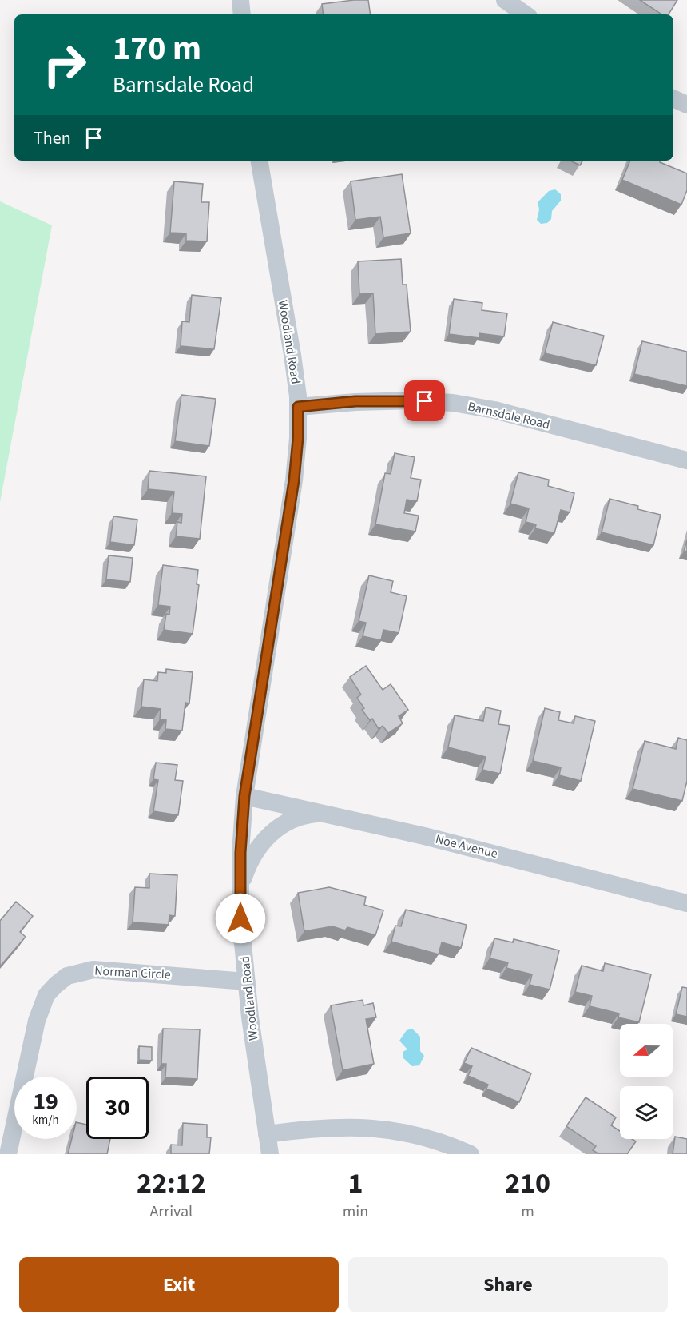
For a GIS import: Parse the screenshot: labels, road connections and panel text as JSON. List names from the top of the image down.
{
  "streets": {
    "street": [
      "Woodland Road",
      "Barnsdale Road",
      "Noe Avenue",
      "Norman Circle"
    ]
  },
  "crossings": [
    ["Woodland Road", "Barnsdale Road"],
    ["Woodland Road", "Noe Avenue"],
    ["Woodland Road", "Norman Circle"]
  ],
  "north": "left",
  "page": {
    "turn": ["170 m", "Barnsdale Road"],
    "then": "Then",
    "speed": "19 km/h",
    "limit": "30",
    "eta": [
      "22:12",
      "Arrival",
      "1",
      "min",
      "210",
      "m"
    ],
    "buttons": ["Exit", "Share"]
  }
}
